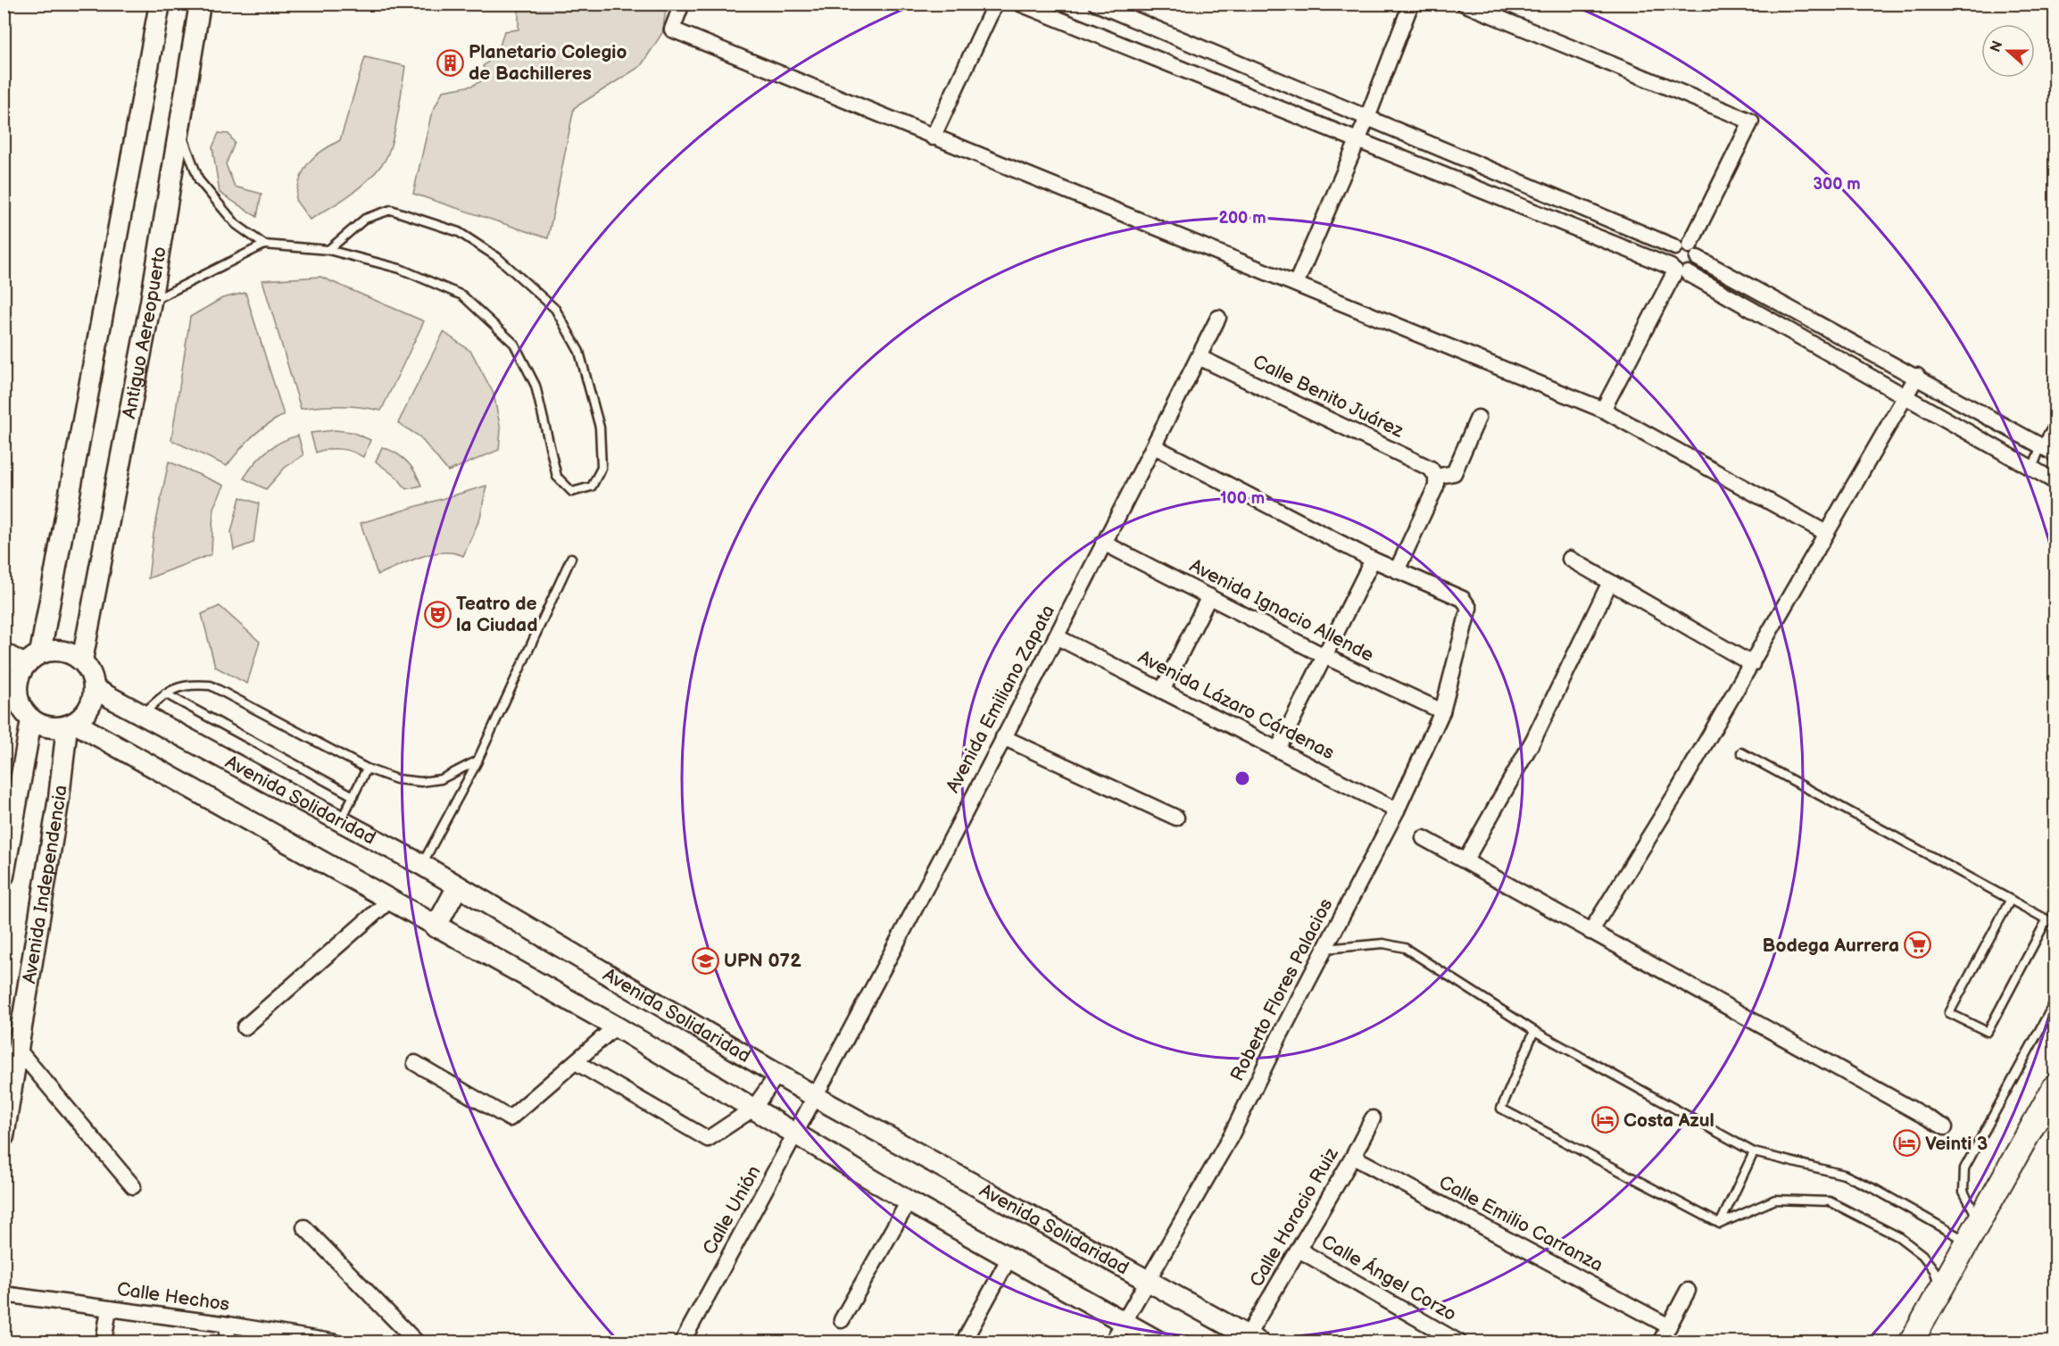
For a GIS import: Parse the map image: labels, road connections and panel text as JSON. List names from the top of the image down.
{
  "streets": {
    "main road": ["Antiguo Aereopuerto", "Avenida Solidaridad", "Avenida Independencia"],
    "street": [
      "Calle Benito Juárez",
      "Avenida Ignacio Allende",
      "Avenida Emiliano Zapata",
      "Avenida Lázaro Cárdenas",
      "Roberto Flores Palacios",
      "Calle Unión",
      "Calle Horacio Ruiz",
      "Calle Emilio Carranza",
      "Calle Ángel Corzo",
      "Calle Hechos"
    ]
  },
  "crossings": [
    ["Antiguo Aereopuerto", "Avenida Solidaridad"],
    ["Antiguo Aereopuerto", "Avenida Independencia"],
    ["Calle Benito Juárez", "Avenida Emiliano Zapata"],
    ["Avenida Ignacio Allende", "Avenida Emiliano Zapata"],
    ["Avenida Ignacio Allende", "Roberto Flores Palacios"],
    ["Avenida Emiliano Zapata", "Avenida Lázaro Cárdenas"],
    ["Avenida Emiliano Zapata", "Avenida Solidaridad"],
    ["Avenida Emiliano Zapata", "Calle Unión"],
    ["Avenida Lázaro Cárdenas", "Roberto Flores Palacios"],
    ["Avenida Solidaridad", "Avenida Independencia"],
    ["Avenida Solidaridad", "Roberto Flores Palacios"],
    ["Avenida Solidaridad", "Calle Unión"],
    ["Avenida Solidaridad", "Calle Horacio Ruiz"],
    ["Calle Horacio Ruiz", "Calle Emilio Carranza"],
    ["Calle Horacio Ruiz", "Calle Ángel Corzo"]
  ],
  "places": {
    "building": ["Planetario Colegio de Bachilleres"],
    "theatre": ["Teatro de la Ciudad"],
    "supermarket": ["Bodega Aurrera"],
    "school or university": ["UPN 072"],
    "hotel": ["Costa Azul", "Veinti 3"]
  },
  "north": "left",
  "rings": ["300 m", "200 m", "100 m"]
}
